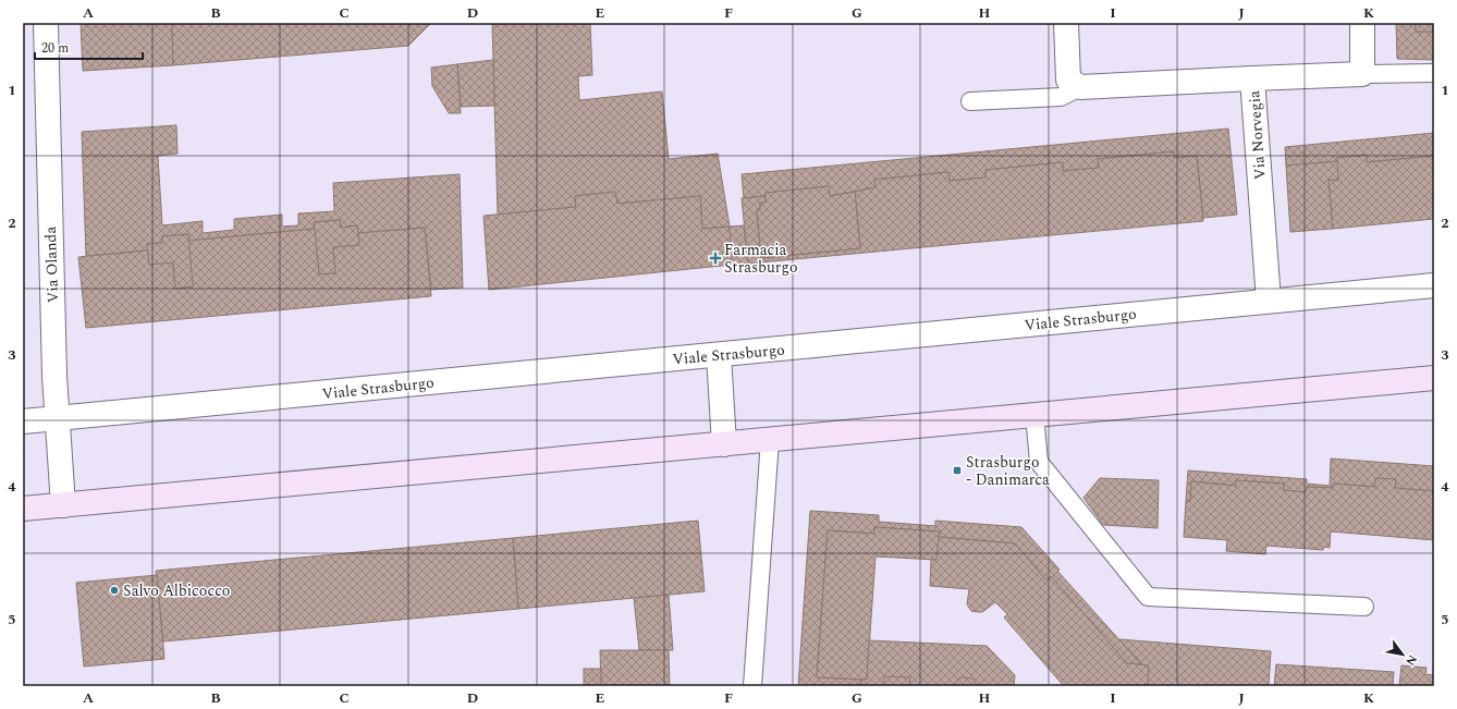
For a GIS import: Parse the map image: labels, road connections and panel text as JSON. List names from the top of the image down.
{
  "streets": {
    "street": ["Via Norvegia", "Via Olanda", "Viale Strasburgo"]
  },
  "crossings": [
    ["Via Norvegia", "Viale Strasburgo"],
    ["Via Olanda", "Viale Strasburgo"]
  ],
  "places": {
    "health": ["Farmacia Strasburgo"],
    "transit": ["Strasburgo - Danimarca"],
    "other": ["Salvo Albicocco"]
  },
  "scale_bar": "20 m",
  "north": "bottom right",
  "grid": {
    "columns": [
      "A",
      "B",
      "C",
      "D",
      "E",
      "F",
      "G",
      "H",
      "I",
      "J",
      "K"
    ],
    "rows": [
      "1",
      "2",
      "3",
      "4",
      "5"
    ]
  }
}
